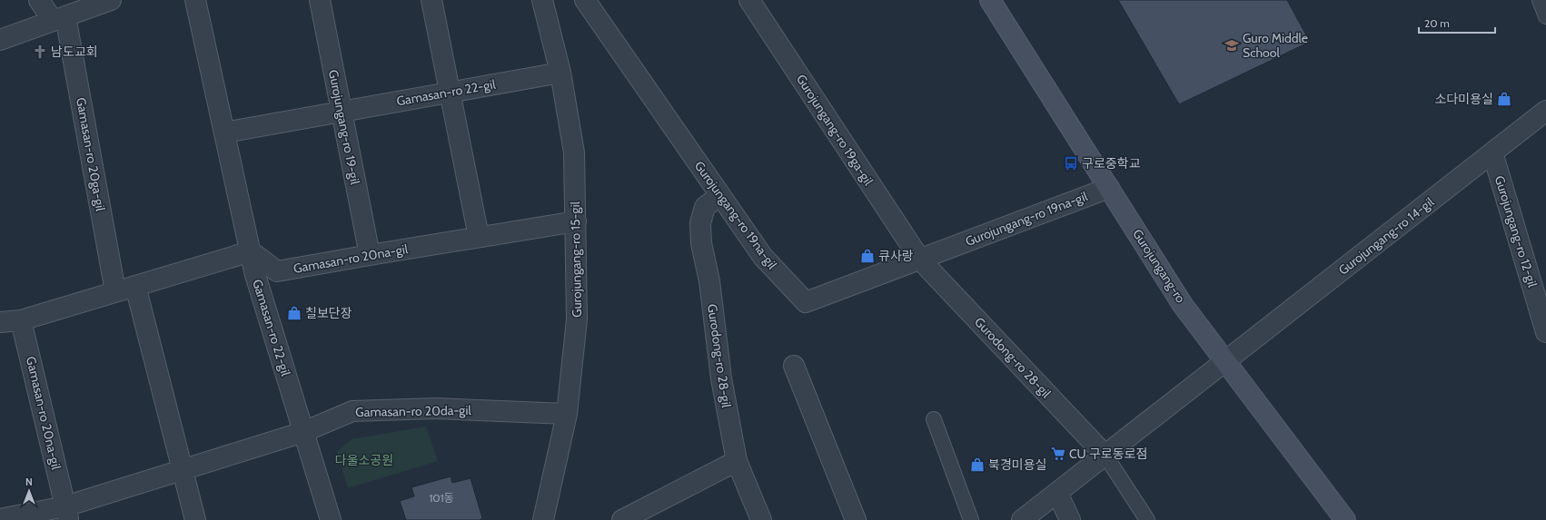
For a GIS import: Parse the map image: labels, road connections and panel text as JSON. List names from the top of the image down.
{
  "streets": {
    "street": [
      "Gamasan-ro 22-gil",
      "Gurojungang-ro 19-gil",
      "Gurojungang-ro 19ga-gil",
      "Gamasan-ro 20ga-gil",
      "Gurojungang-ro 19na-gil",
      "Gurojungang-ro 12-gil",
      "Gurojungang-ro 14-gil",
      "Gamasan-ro 20na-gil",
      "Gurojungang-ro 15-gil",
      "Gurojungang-ro",
      "Gurodong-ro 28-gil",
      "Gamasan-ro 20da-gil"
    ]
  },
  "crossings": [
    ["Gamasan-ro 22-gil", "Gurojungang-ro 19-gil"],
    ["Gamasan-ro 22-gil", "Gamasan-ro 20na-gil"],
    ["Gamasan-ro 22-gil", "Gurojungang-ro 15-gil"],
    ["Gamasan-ro 22-gil", "Gamasan-ro 20da-gil"],
    ["Gurojungang-ro 19-gil", "Gamasan-ro 20na-gil"],
    ["Gurojungang-ro 19ga-gil", "Gurojungang-ro 19na-gil"],
    ["Gurojungang-ro 19ga-gil", "Gurodong-ro 28-gil"],
    ["Gurojungang-ro 19na-gil", "Gurojungang-ro"],
    ["Gurojungang-ro 19na-gil", "Gurodong-ro 28-gil"],
    ["Gurojungang-ro 12-gil", "Gurojungang-ro 14-gil"],
    ["Gurojungang-ro 14-gil", "Gurojungang-ro"],
    ["Gamasan-ro 20na-gil", "Gurojungang-ro 15-gil"],
    ["Gamasan-ro 20na-gil", "Gamasan-ro 20da-gil"],
    ["Gurojungang-ro 15-gil", "Gamasan-ro 20da-gil"]
  ],
  "parks": ["다울소공원"],
  "places": {
    "school or university": ["Guro Middle School"],
    "church": ["남도교회"],
    "shop": [
      "소다미용실",
      "큐사랑",
      "칠보단장",
      "북경미용실"
    ],
    "bus stop": ["구로중학교"],
    "supermarket": ["CU 구로동로점"]
  },
  "house_numbers": ["101동"],
  "scale_bar": "20 m",
  "north": "top"
}
